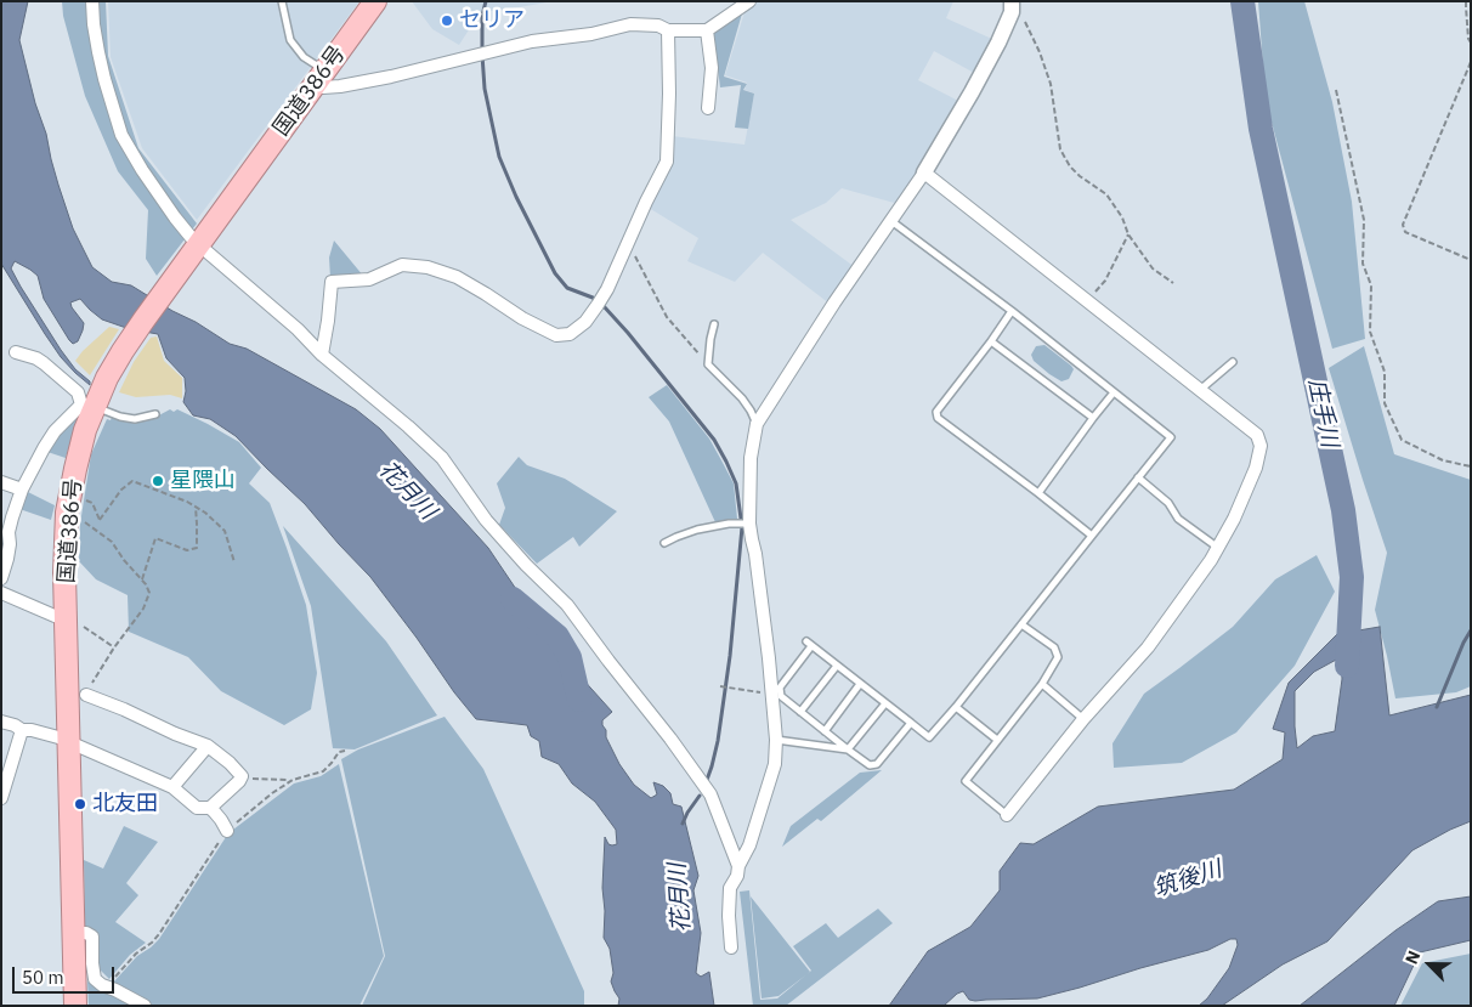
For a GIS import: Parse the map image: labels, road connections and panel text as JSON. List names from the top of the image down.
{
  "streets": {
    "highway": ["国道386号"]
  },
  "water": ["庄手川", "花月川", "筑後川"],
  "places": ["セリア", "星隈山", "北友田"],
  "scale_bar": "50 m",
  "north": "top left"
}
